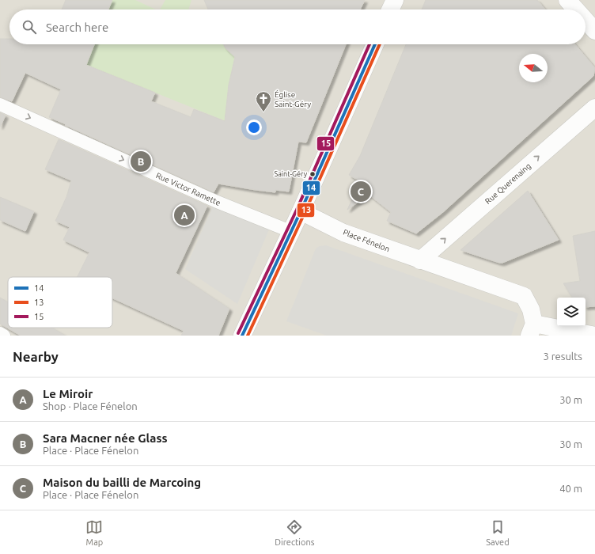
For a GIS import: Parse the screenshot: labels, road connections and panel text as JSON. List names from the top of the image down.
{
  "streets": {
    "street": ["Rue Querenaing", "Place Fénelon"],
    "lane": ["Rue Victor Ramette"]
  },
  "crossings": [
    ["Rue Querenaing", "Place Fénelon"]
  ],
  "one_way": ["Rue Querenaing", "Rue Victor Ramette"],
  "places": {
    "church": ["Église Saint-Géry"],
    "other": ["Saint-Géry"]
  },
  "lines": ["transit line 14", "transit line 13", "transit line 15"],
  "legend": ["14", "13", "15"],
  "north": "left",
  "page": {
    "search": "Search here",
    "pins": ["B", "C", "A"],
    "heading": ["Nearby", "3 results"],
    "list": [
      {
        "mark": "A",
        "name": "Le Miroir",
        "note": "Shop · Place Fénelon",
        "value": "30 m"
      },
      {
        "mark": "B",
        "name": "Sara Macner née Glass",
        "note": "Place · Place Fénelon",
        "value": "30 m"
      },
      {
        "mark": "C",
        "name": "Maison du bailli de Marcoing",
        "note": "Place · Place Fénelon",
        "value": "40 m"
      }
    ],
    "nav": ["Map", "Directions", "Saved"]
  }
}
